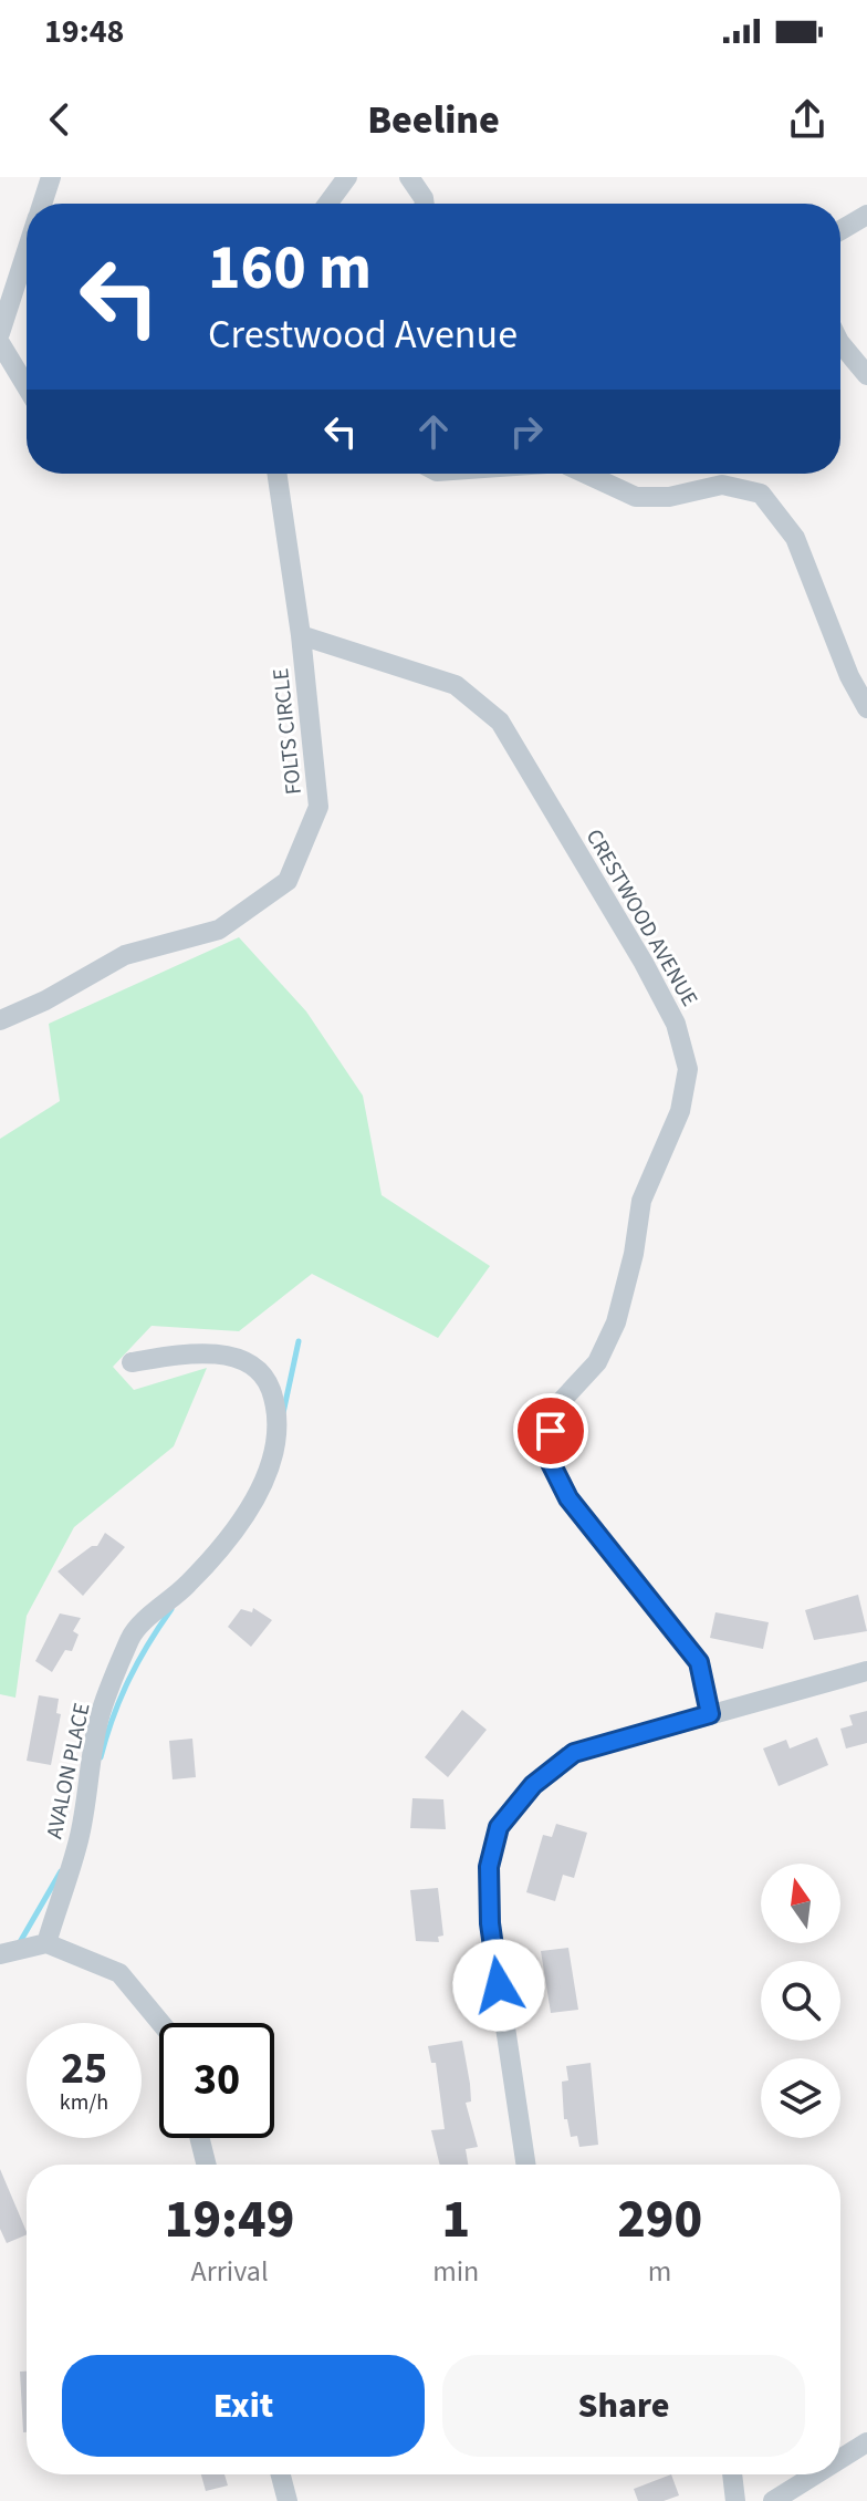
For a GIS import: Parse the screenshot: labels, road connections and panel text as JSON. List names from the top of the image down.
{
  "streets": {
    "street": ["FOLTS CIRCLE", "CRESTWOOD AVENUE", "AVALON PLACE"]
  },
  "crossings": [
    ["FOLTS CIRCLE", "CRESTWOOD AVENUE"]
  ],
  "north": "top",
  "page": {
    "status": "19:48",
    "header": "Beeline",
    "turn": ["160 m", "Crestwood Avenue"],
    "speed": "25 km/h",
    "limit": "30",
    "eta": [
      "19:49",
      "Arrival",
      "1",
      "min",
      "290",
      "m"
    ],
    "buttons": ["Exit", "Share"]
  }
}
